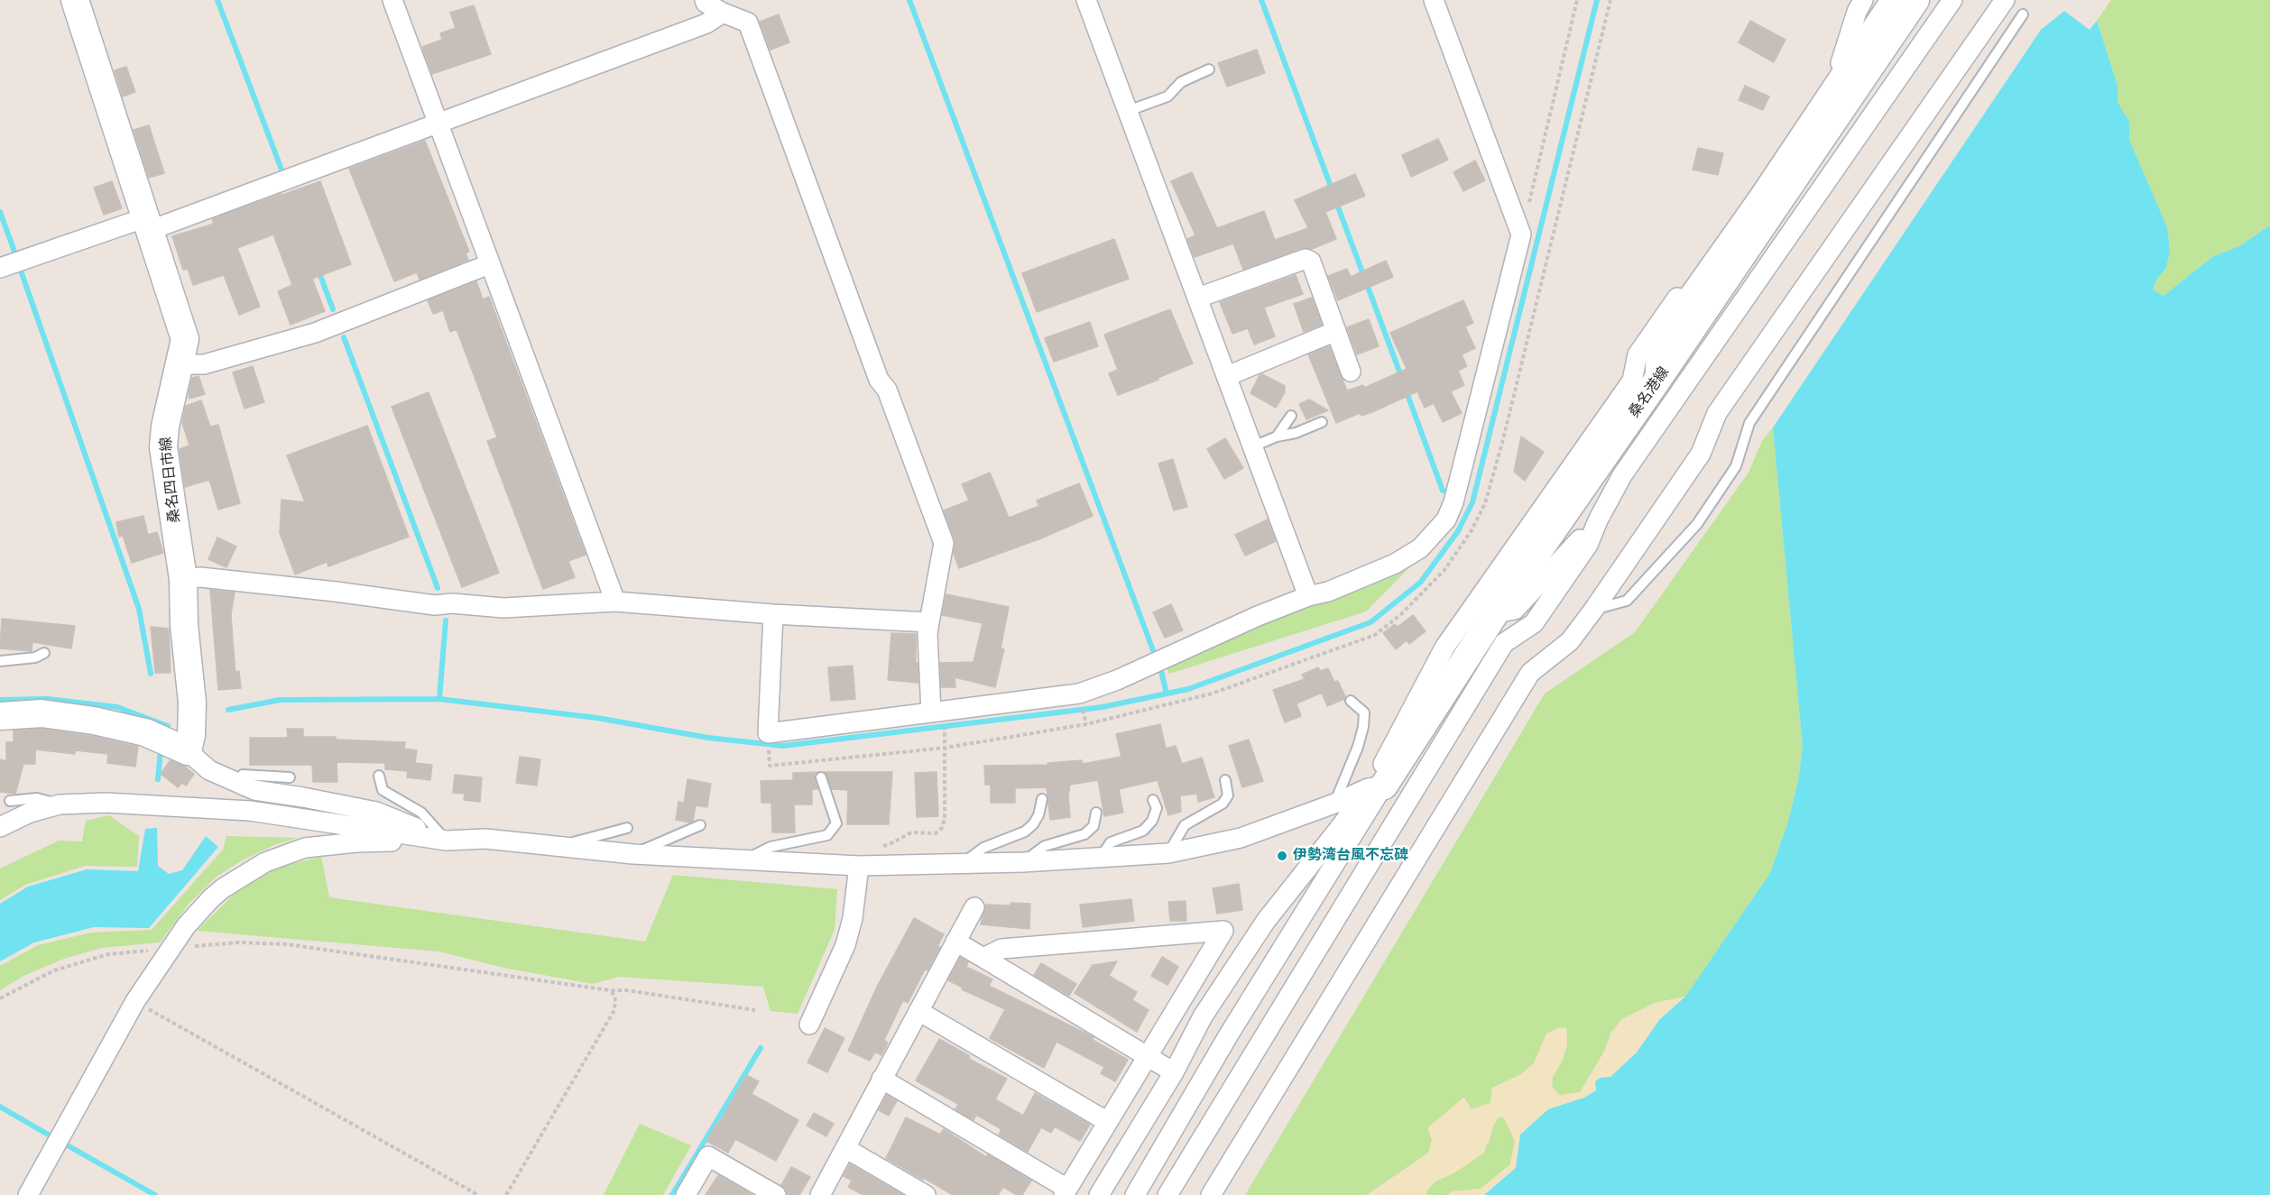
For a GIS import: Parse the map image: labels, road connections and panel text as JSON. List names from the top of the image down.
{
  "streets": {
    "main road": ["桑名港線", "桑名四日市線"]
  },
  "places": ["伊勢湾台風不忘碑"]
}
